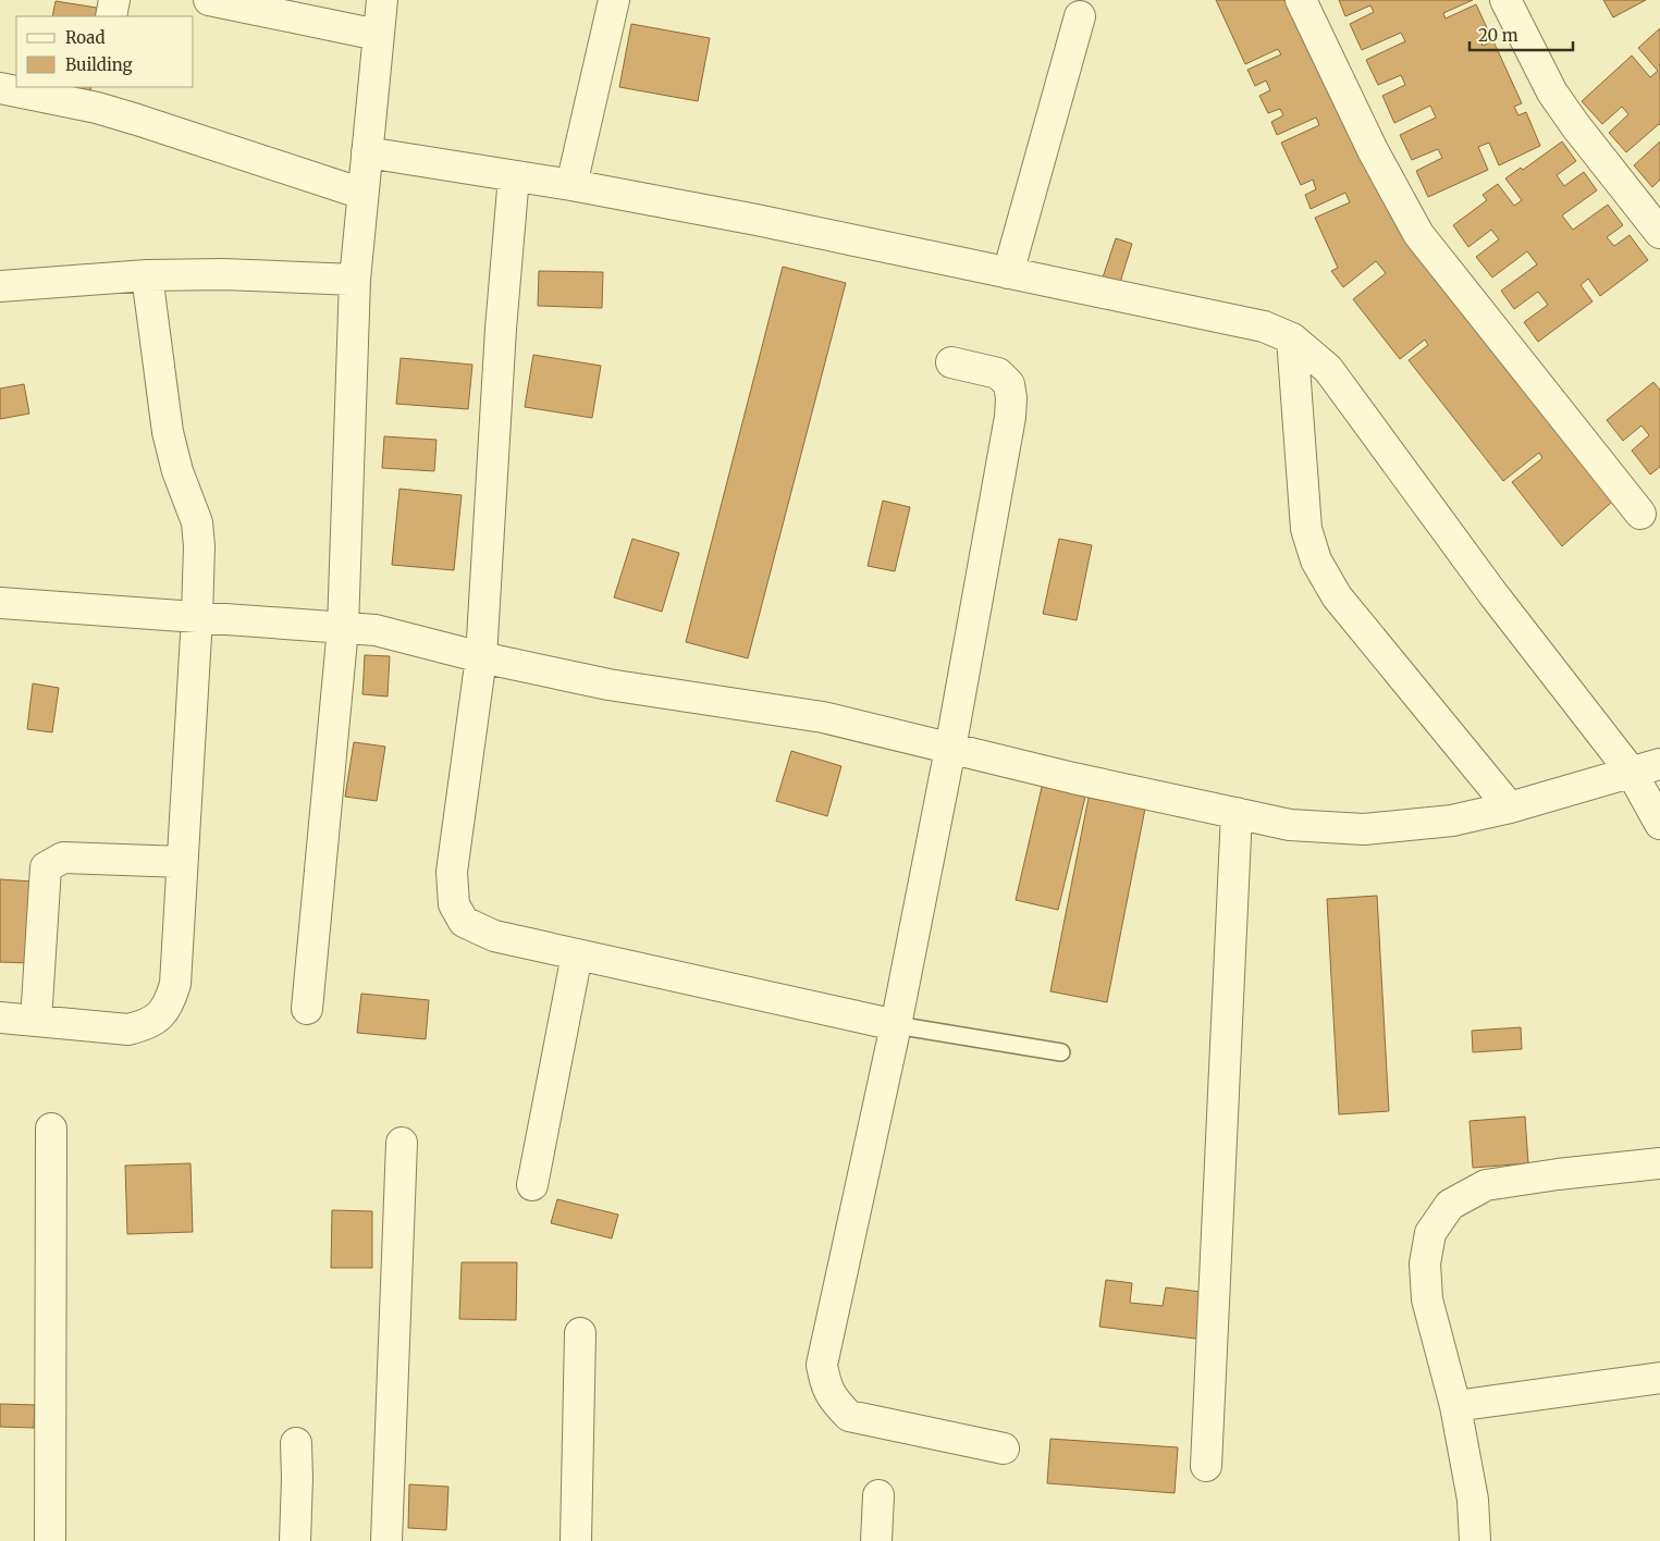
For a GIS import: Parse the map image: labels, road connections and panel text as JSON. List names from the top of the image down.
{
  "legend": ["Road", "Building"],
  "scale_bar": "20 m"
}
